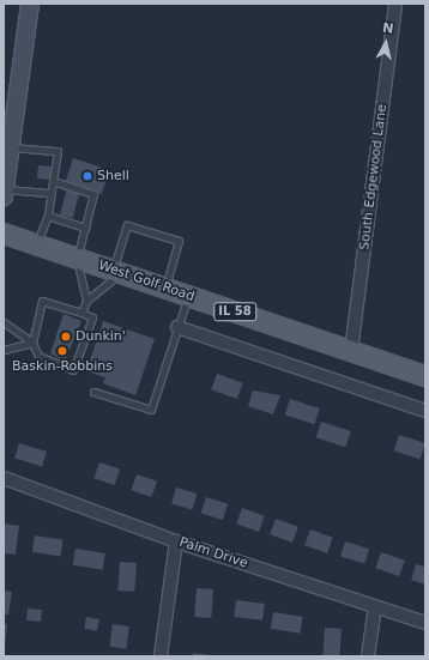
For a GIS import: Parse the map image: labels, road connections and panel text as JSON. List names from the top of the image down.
{
  "streets": {
    "main road": ["West Golf Road", "IL 58"],
    "street": ["South Edgewood Lane", "Palm Drive"]
  },
  "crossings": [
    ["South Edgewood Lane", "West Golf Road"]
  ],
  "places": ["Shell", "Dunkin'", "Baskin-Robbins"],
  "north": "top"
}
